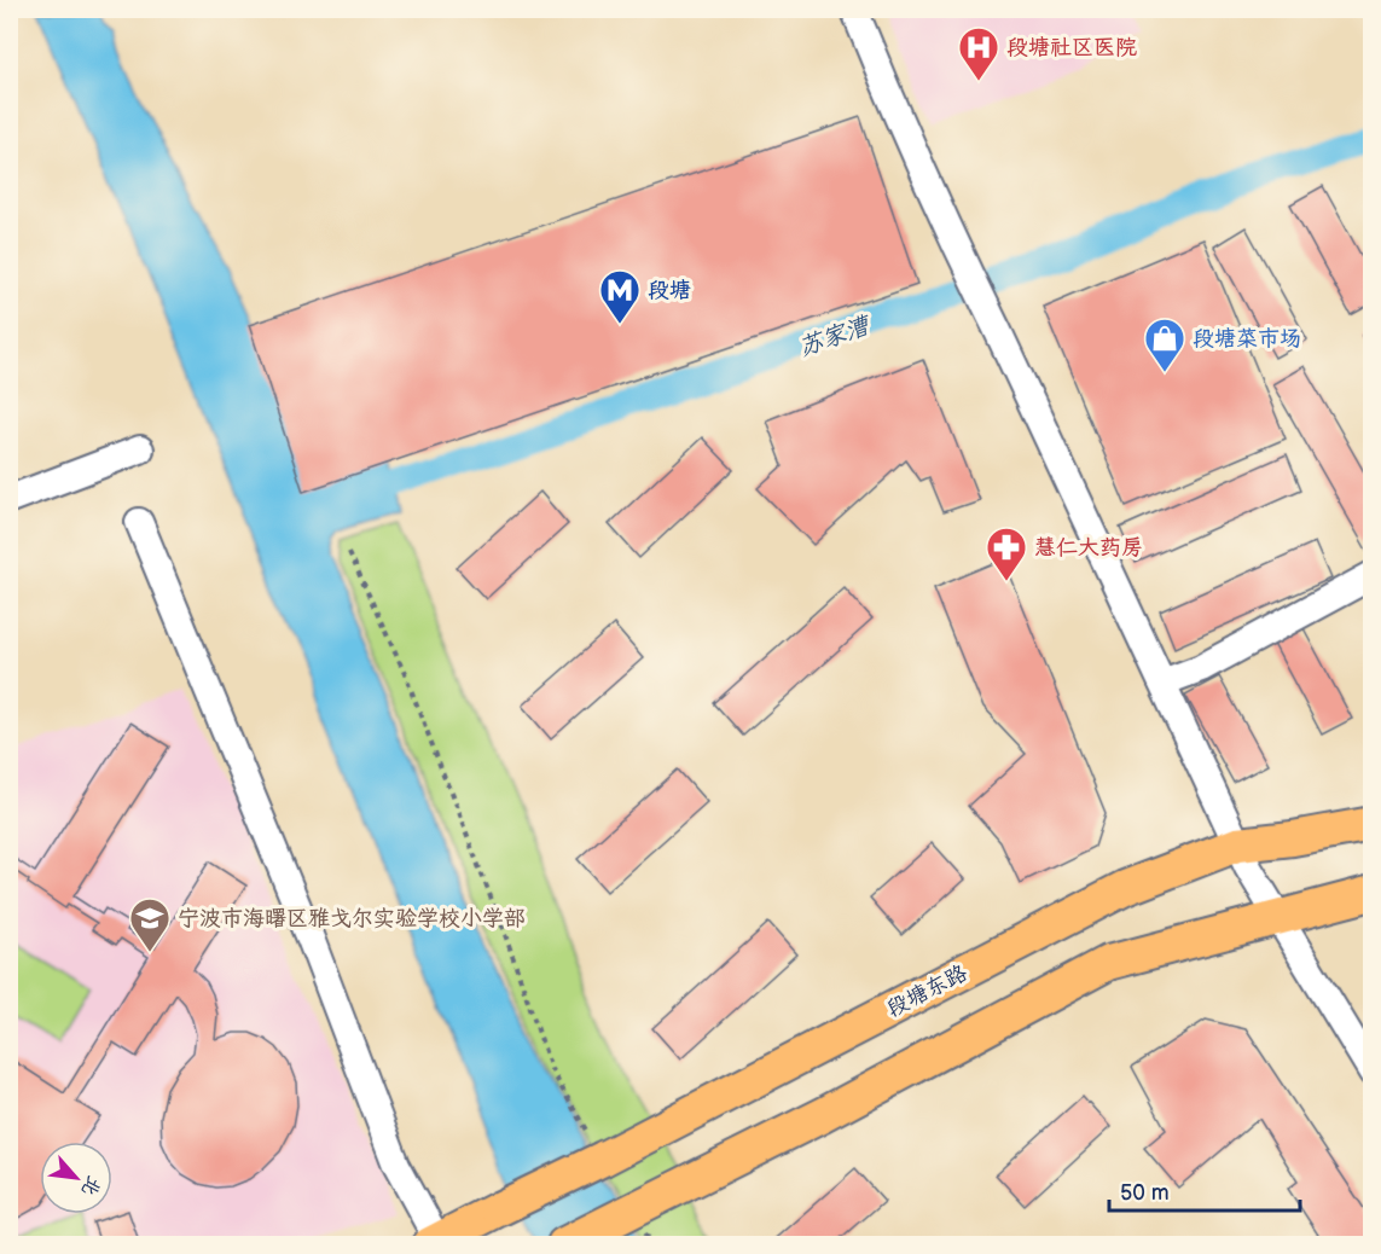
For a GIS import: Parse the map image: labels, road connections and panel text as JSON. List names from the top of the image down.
{
  "streets": {
    "main road": ["段塘东路"]
  },
  "water": ["苏家漕"],
  "places": {
    "hospital": ["段塘社区医院"],
    "metro station": ["段塘"],
    "shop": ["段塘菜市场"],
    "pharmacy": ["慧仁大药房"],
    "school or university": ["宁波市海曙区雅戈尔实验学校小学部"]
  },
  "scale_bar": "50 m",
  "north": "bottom right"
}
